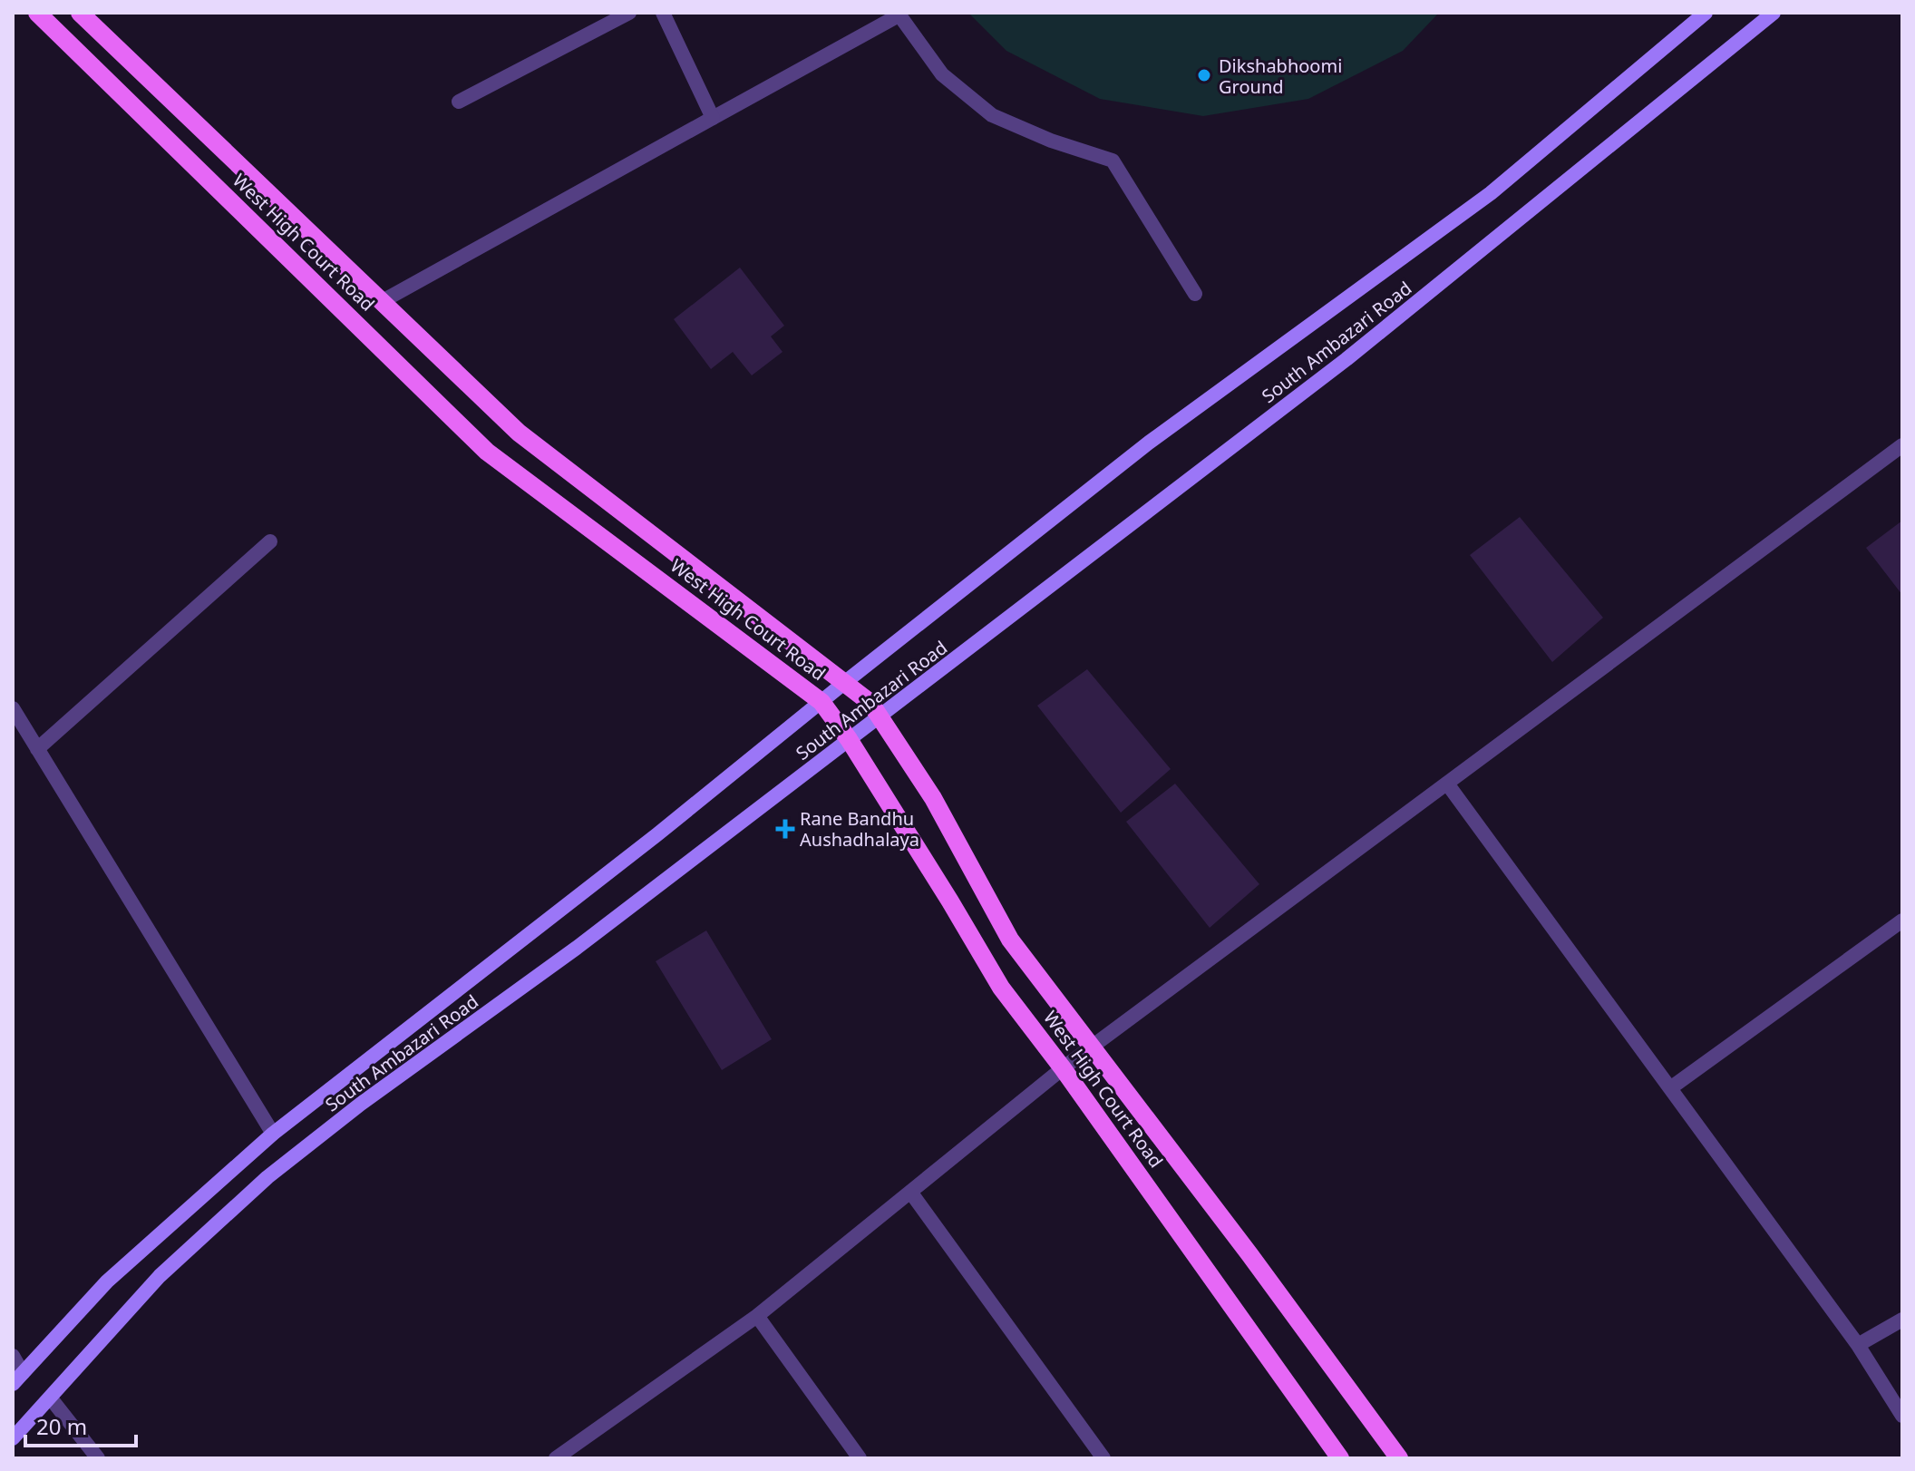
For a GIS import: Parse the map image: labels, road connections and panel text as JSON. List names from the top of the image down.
{
  "streets": {
    "main road": ["West High Court Road", "South Ambazari Road"]
  },
  "crossings": [
    ["West High Court Road", "South Ambazari Road"]
  ],
  "places": {
    "other": ["Dikshabhoomi Ground"],
    "health": ["Rane Bandhu Aushadhalaya"]
  },
  "scale_bar": "20 m"
}
